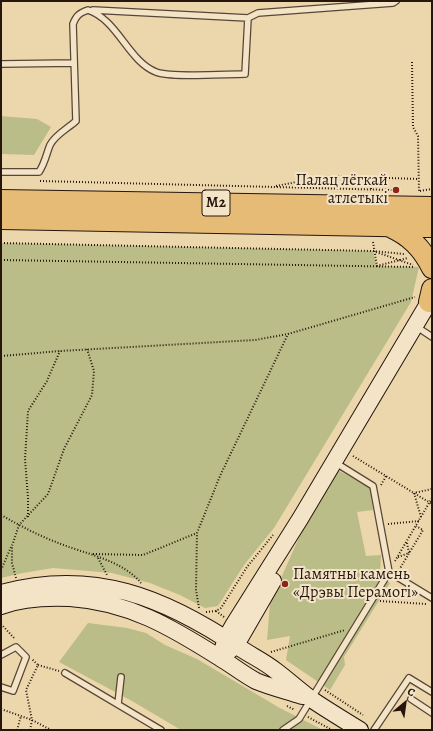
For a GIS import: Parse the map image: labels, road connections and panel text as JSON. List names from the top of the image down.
{
  "streets": {
    "highway": ["М2"]
  },
  "places": ["Палац лёгкай атлетыкі", "Памятны камень «Дрэвы Перамогі»"],
  "north": "top right"
}
